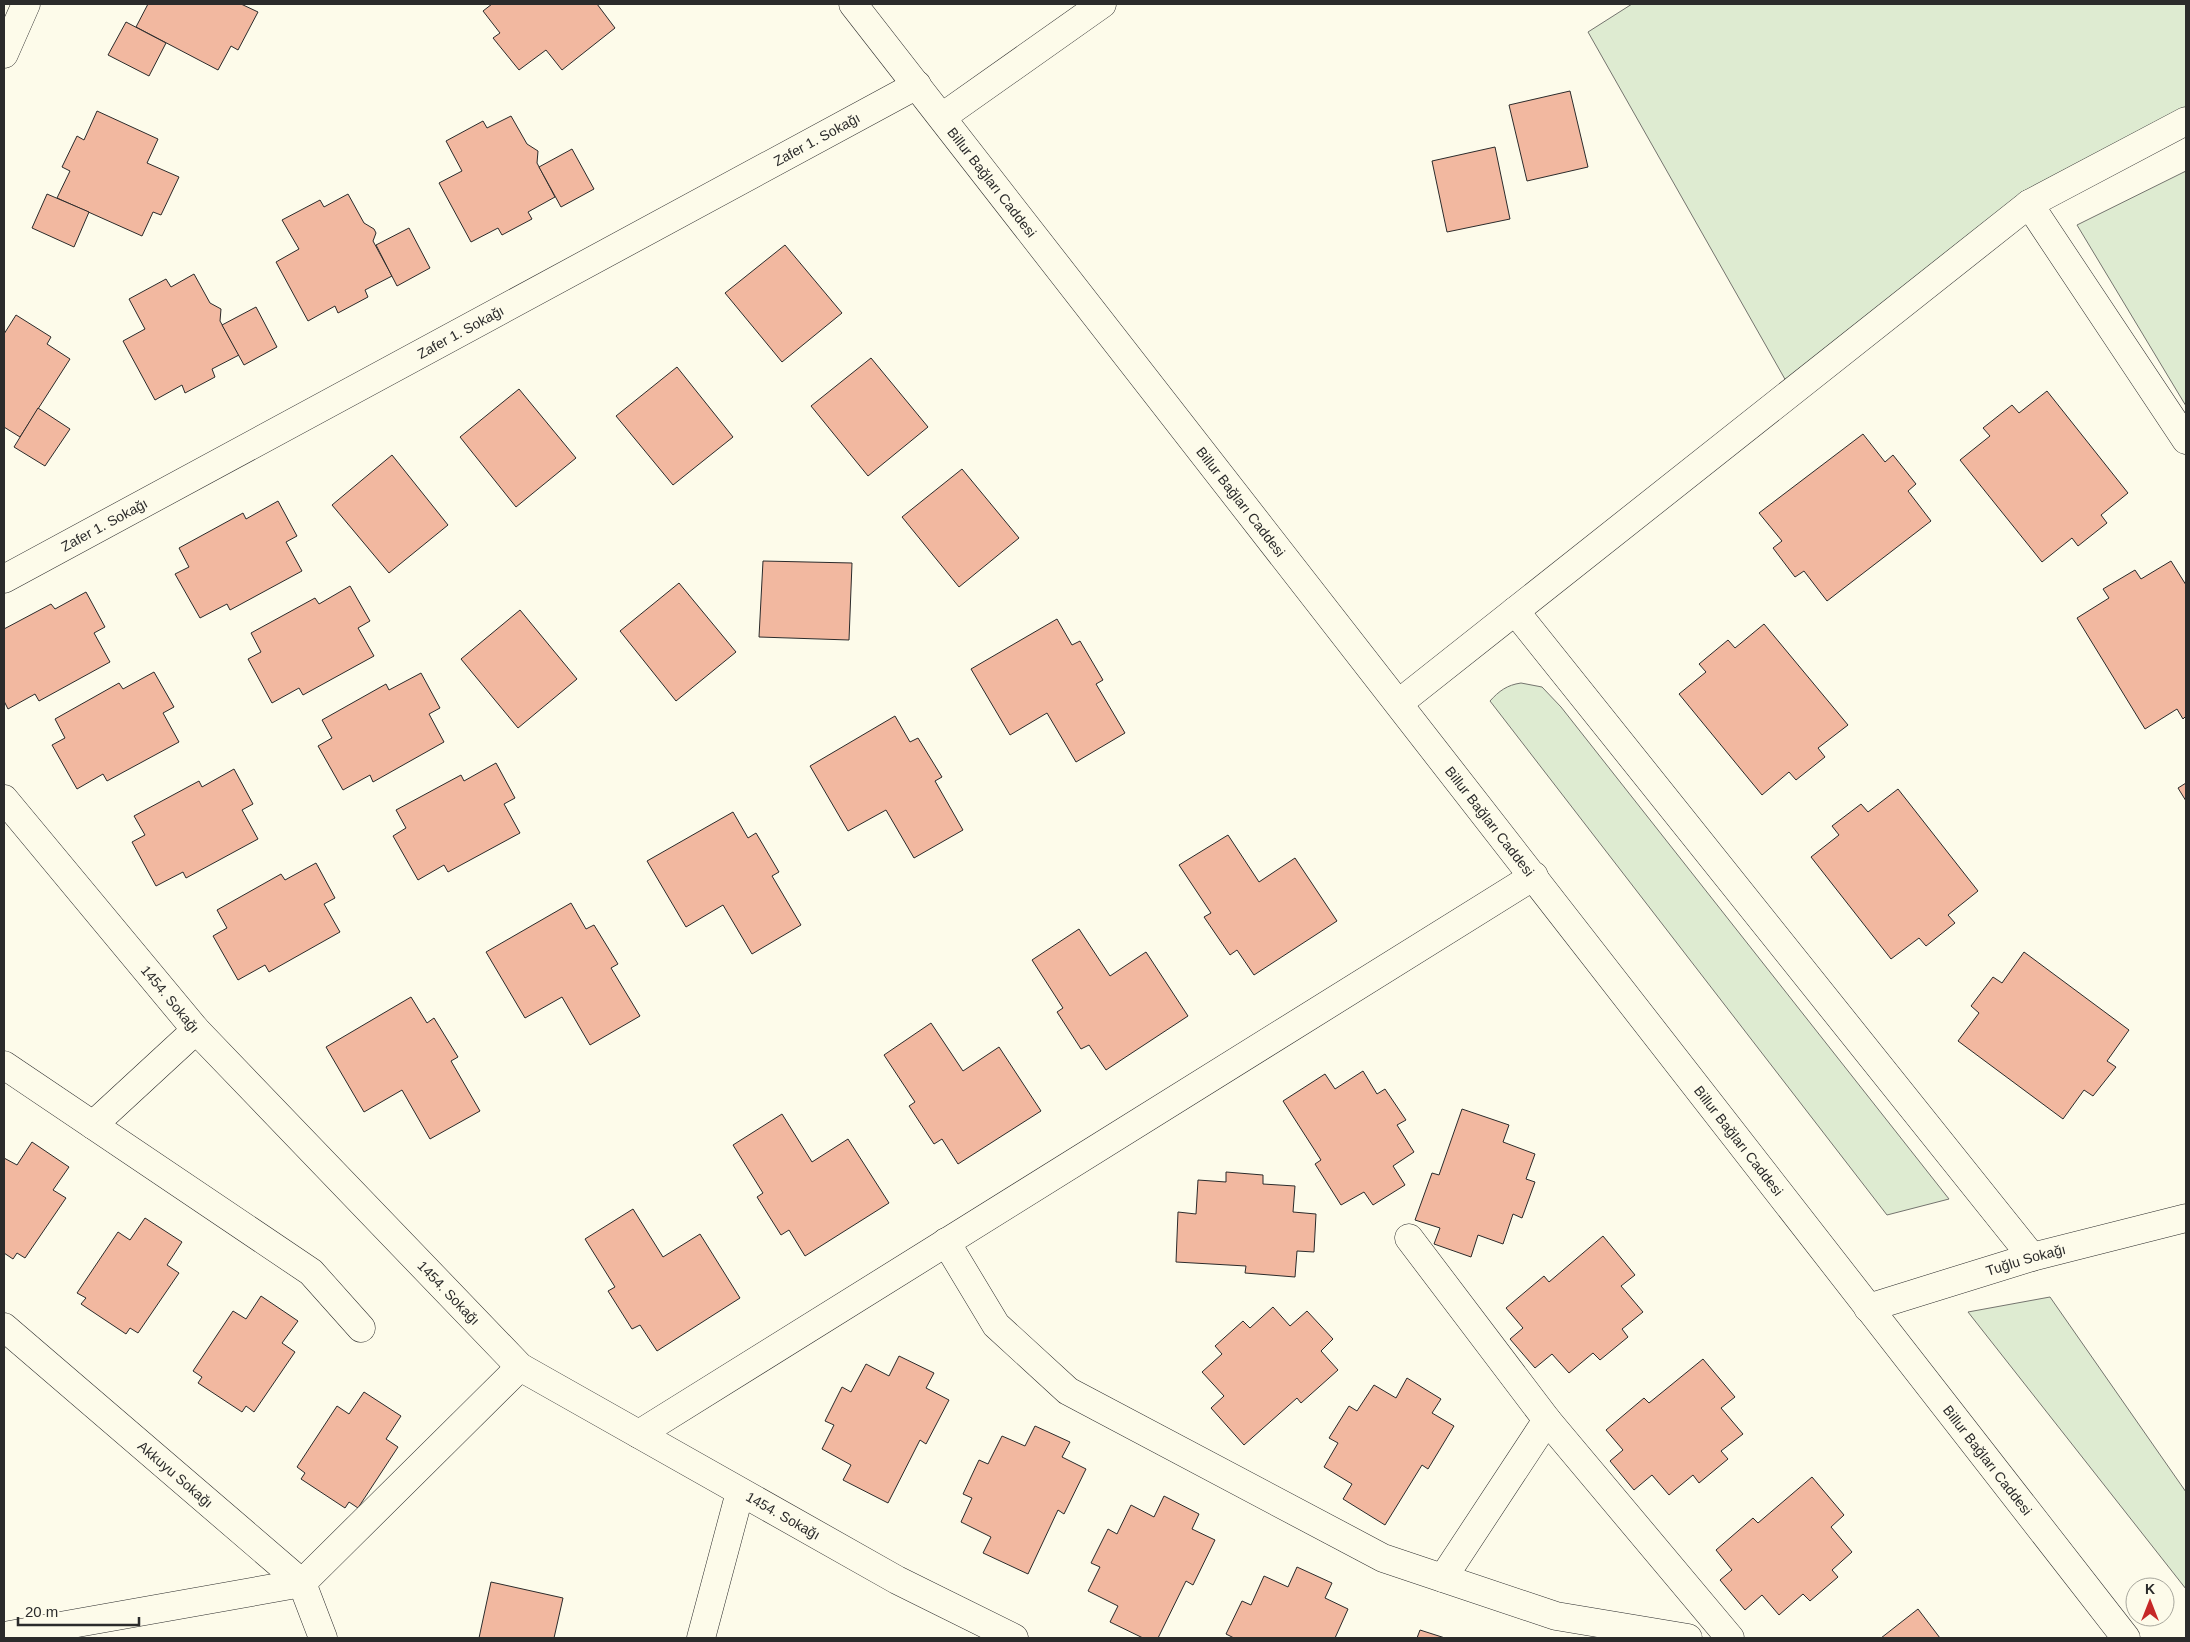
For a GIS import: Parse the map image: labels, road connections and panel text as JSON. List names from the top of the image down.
{
  "streets": {
    "street": [
      "Zafer 1. Sokağı",
      "Billur Bağları Caddesi",
      "1454. Sokağı",
      "Tuğlu Sokağı",
      "Akkuyu Sokağı"
    ]
  },
  "crossings": [
    ["Zafer 1. Sokağı", "Billur Bağları Caddesi"],
    ["Billur Bağları Caddesi", "Tuğlu Sokağı"]
  ],
  "scale_bar": "20 m",
  "north": "top"
}
